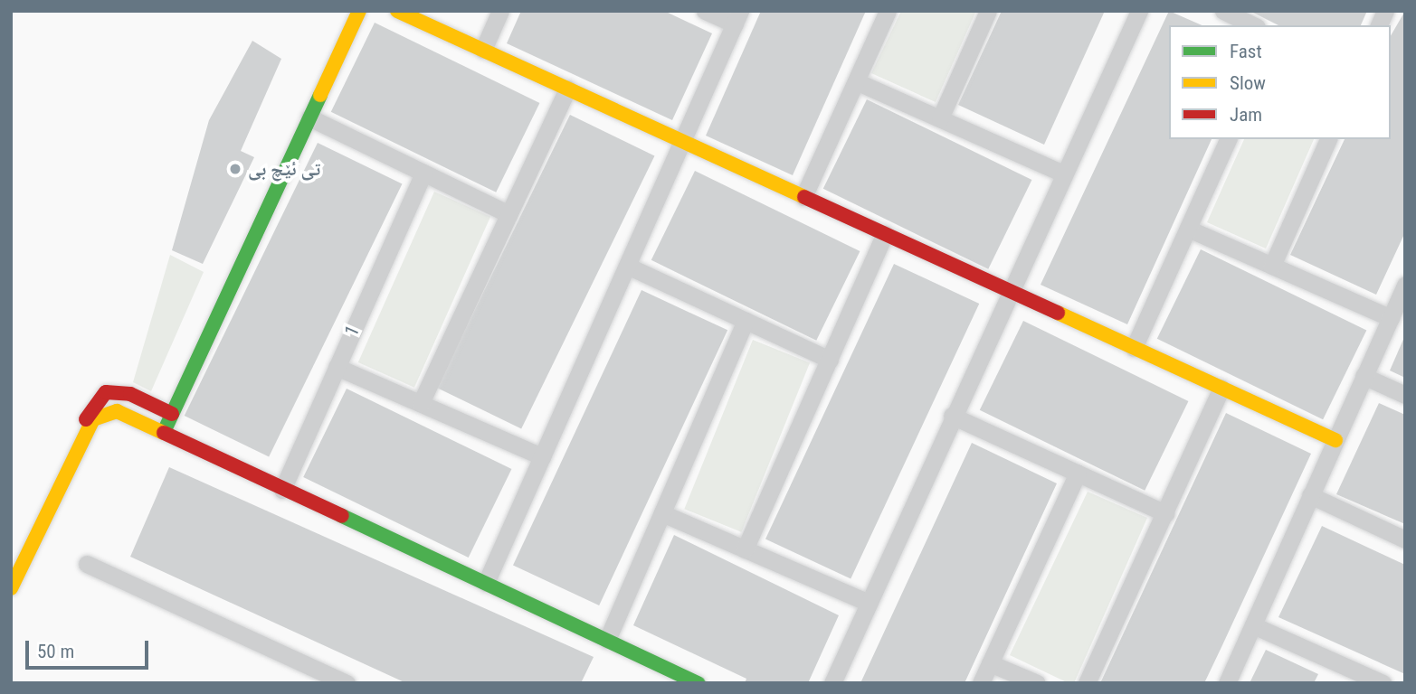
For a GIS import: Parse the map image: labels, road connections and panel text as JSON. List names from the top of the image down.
{
  "streets": {
    "street": ["1"]
  },
  "places": ["تی ئێچ بی"],
  "legend": ["Fast", "Slow", "Jam"],
  "scale_bar": "50 m"
}
